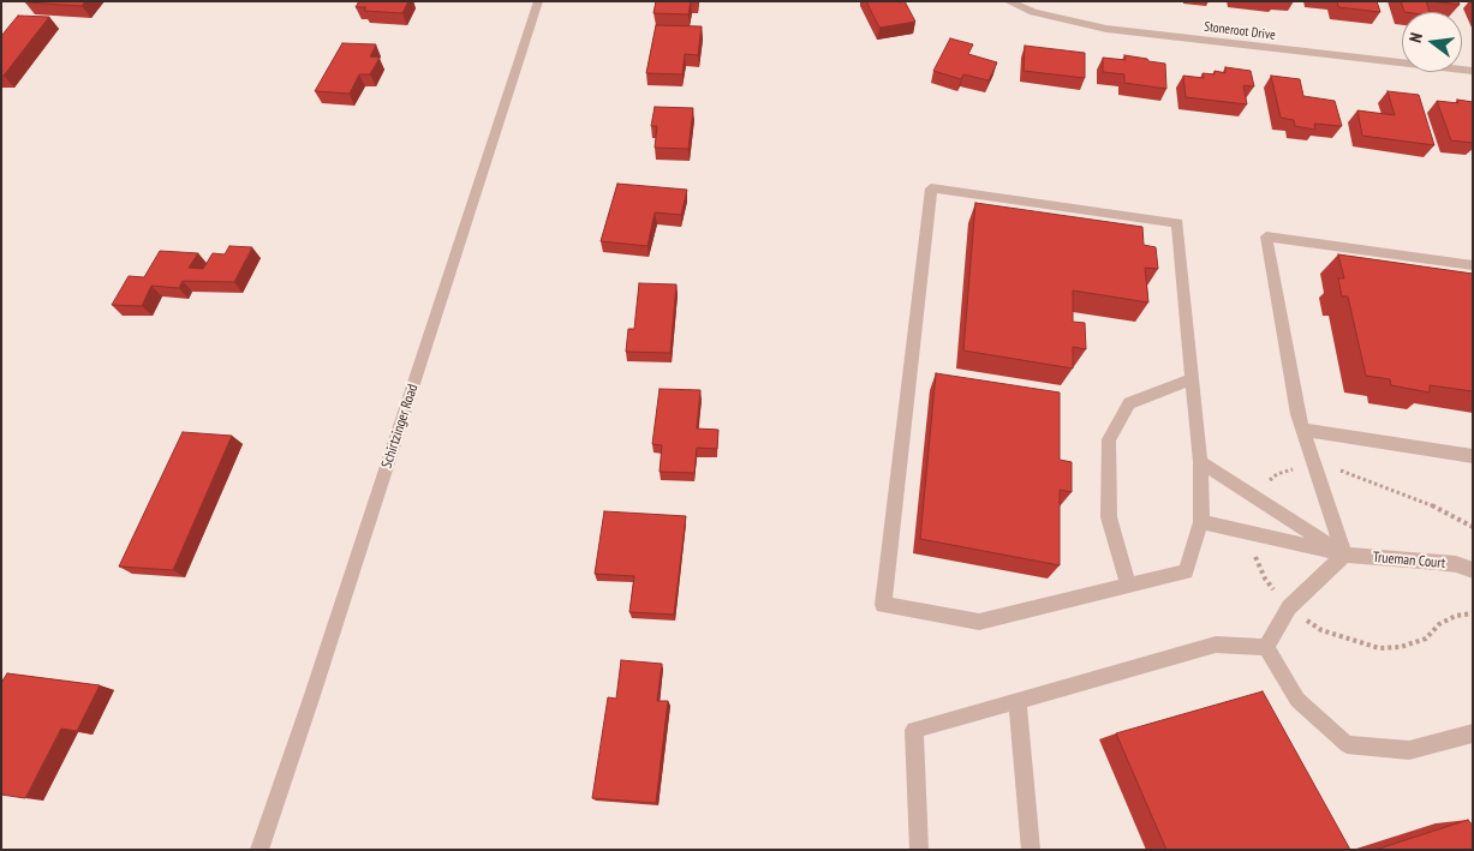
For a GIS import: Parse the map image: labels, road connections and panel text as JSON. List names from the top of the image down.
{
  "streets": {
    "street": ["Stoneroot Drive", "Schirtzinger Road", "Trueman Court"]
  },
  "north": "left"
}
